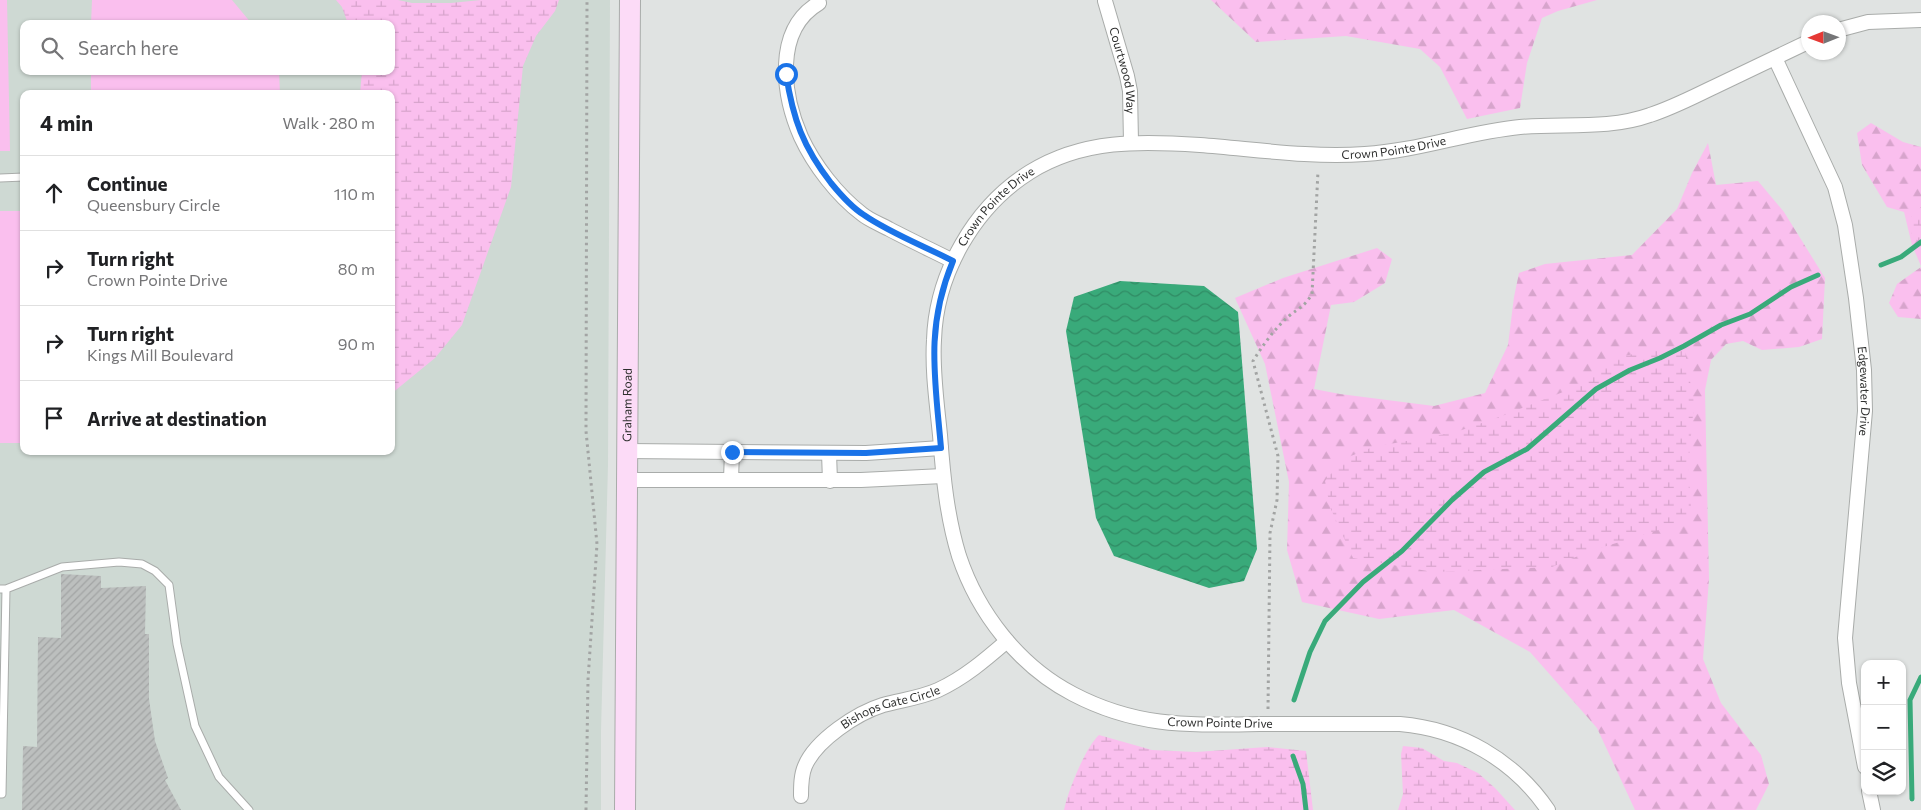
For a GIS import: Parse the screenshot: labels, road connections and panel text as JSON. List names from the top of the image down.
{
  "streets": {
    "main road": ["Graham Road"],
    "street": [
      "Courtwood Way",
      "Crown Pointe Drive",
      "Edgewater Drive",
      "Bishops Gate Circle"
    ]
  },
  "crossings": [
    ["Courtwood Way", "Crown Pointe Drive"],
    ["Crown Pointe Drive", "Edgewater Drive"],
    ["Crown Pointe Drive", "Bishops Gate Circle"]
  ],
  "north": "left",
  "page": {
    "search": "Search here",
    "heading": ["4 min", "Walk · 280 m"],
    "list": [
      ["Continue", "Queensbury Circle", "110 m"],
      ["Turn right", "Crown Pointe Drive", "80 m"],
      ["Turn right", "Kings Mill Boulevard", "90 m"],
      "Arrive at destination"
    ],
    "map_buttons": ["+", "−"]
  }
}
